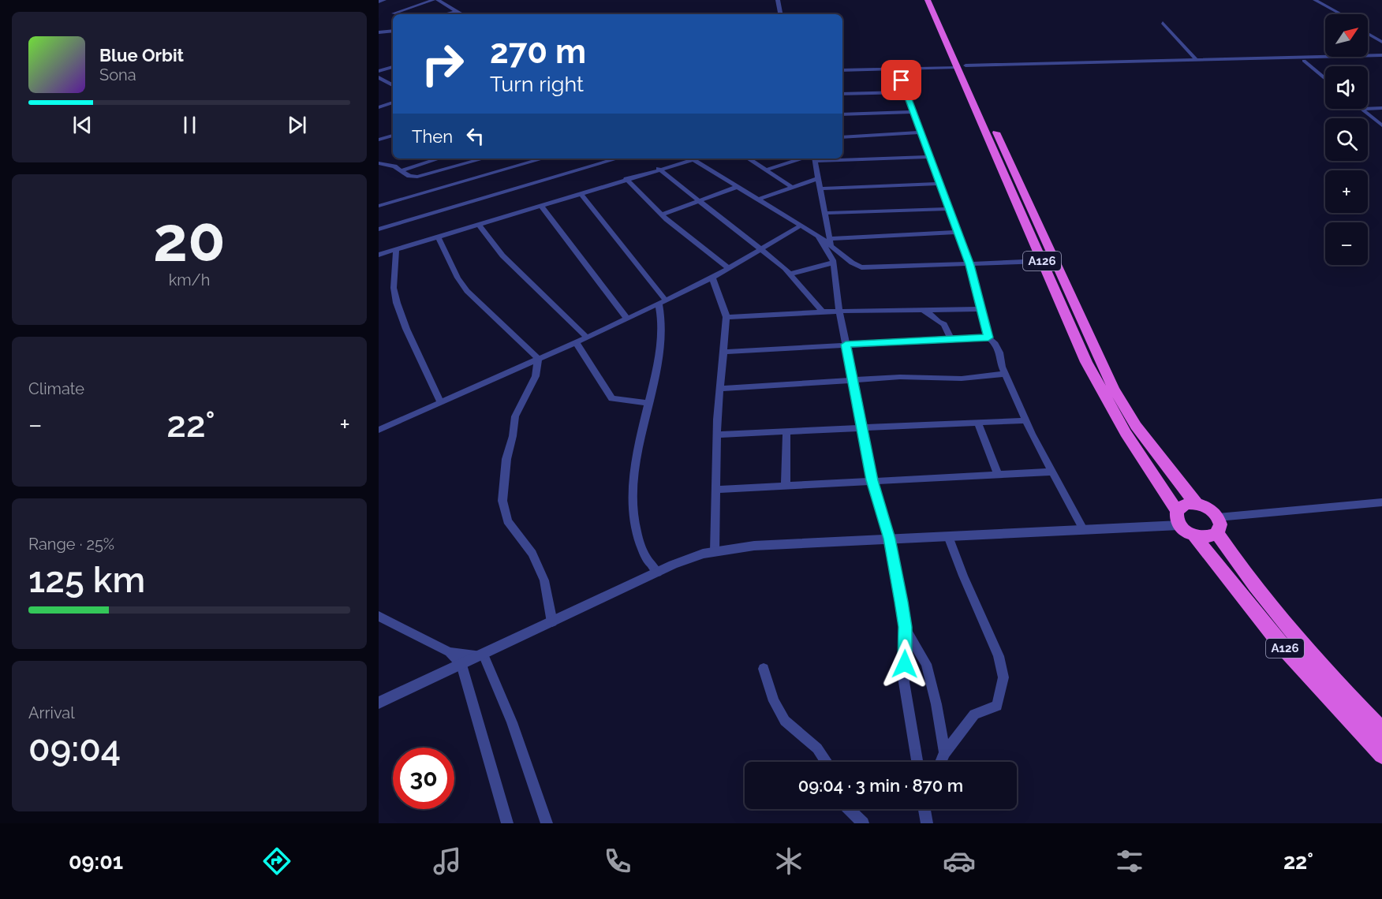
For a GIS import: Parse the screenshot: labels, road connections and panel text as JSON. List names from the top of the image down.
{
  "streets": {
    "highway": ["A126"]
  },
  "north": "top right",
  "page": {
    "map_buttons": ["+", "−"],
    "turn": ["270 m", "Turn right"],
    "song": ["Blue Orbit", "Sona"],
    "then": "Then",
    "tile": [
      ["20", "km/h"],
      "Climate",
      ["Range · 25%", "125 km"],
      ["Arrival", "09:04"]
    ],
    "heat": ["−", "22°", "+"],
    "limit": "30",
    "trip": "09:04 · 3 min · 870 m",
    "tabs": ["09:01", "22°"]
  }
}
